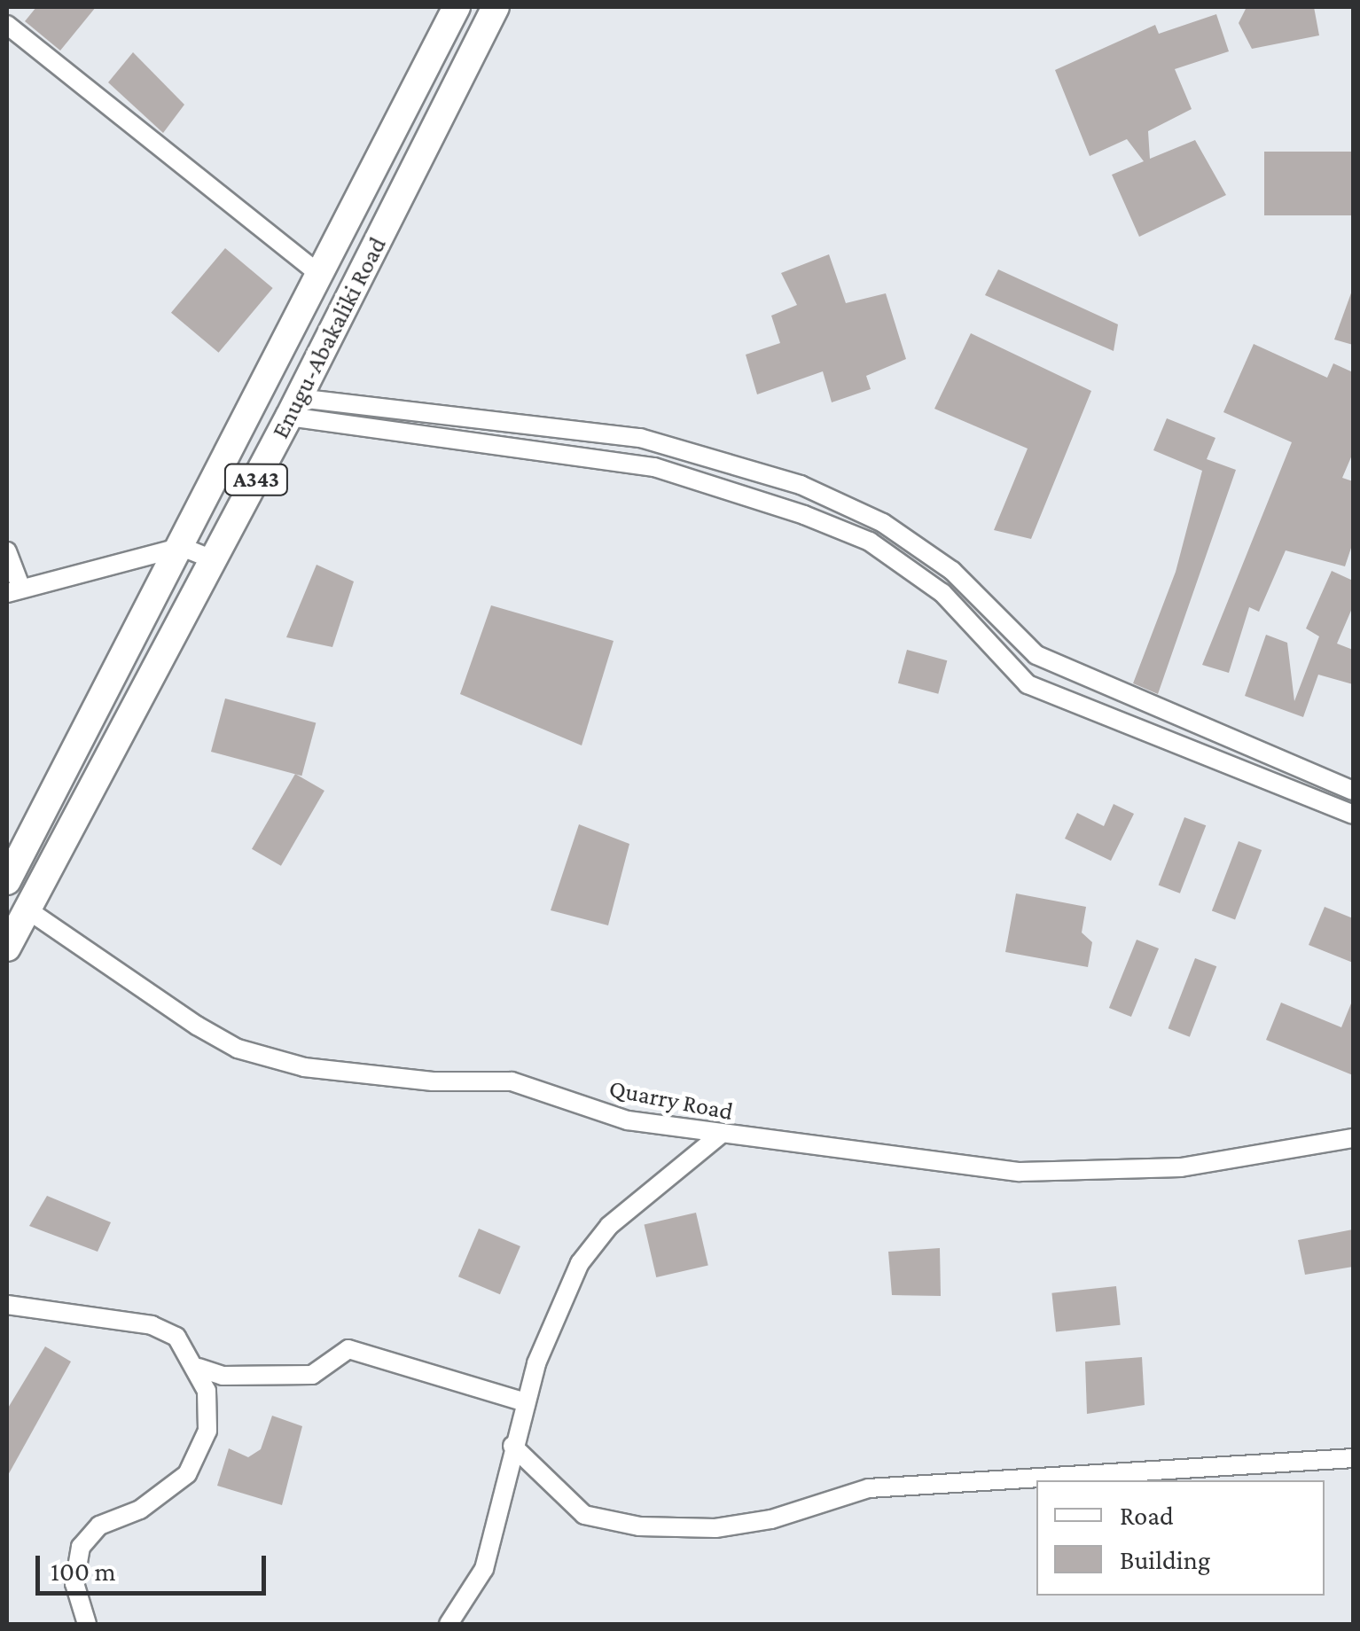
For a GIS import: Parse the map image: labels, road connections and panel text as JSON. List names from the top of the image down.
{
  "streets": {
    "highway": ["Enugu-Abakaliki Road", "A343"],
    "street": ["Quarry Road"]
  },
  "crossings": [
    ["Enugu-Abakaliki Road", "Quarry Road"]
  ],
  "legend": ["Road", "Building"],
  "scale_bar": "100 m"
}
